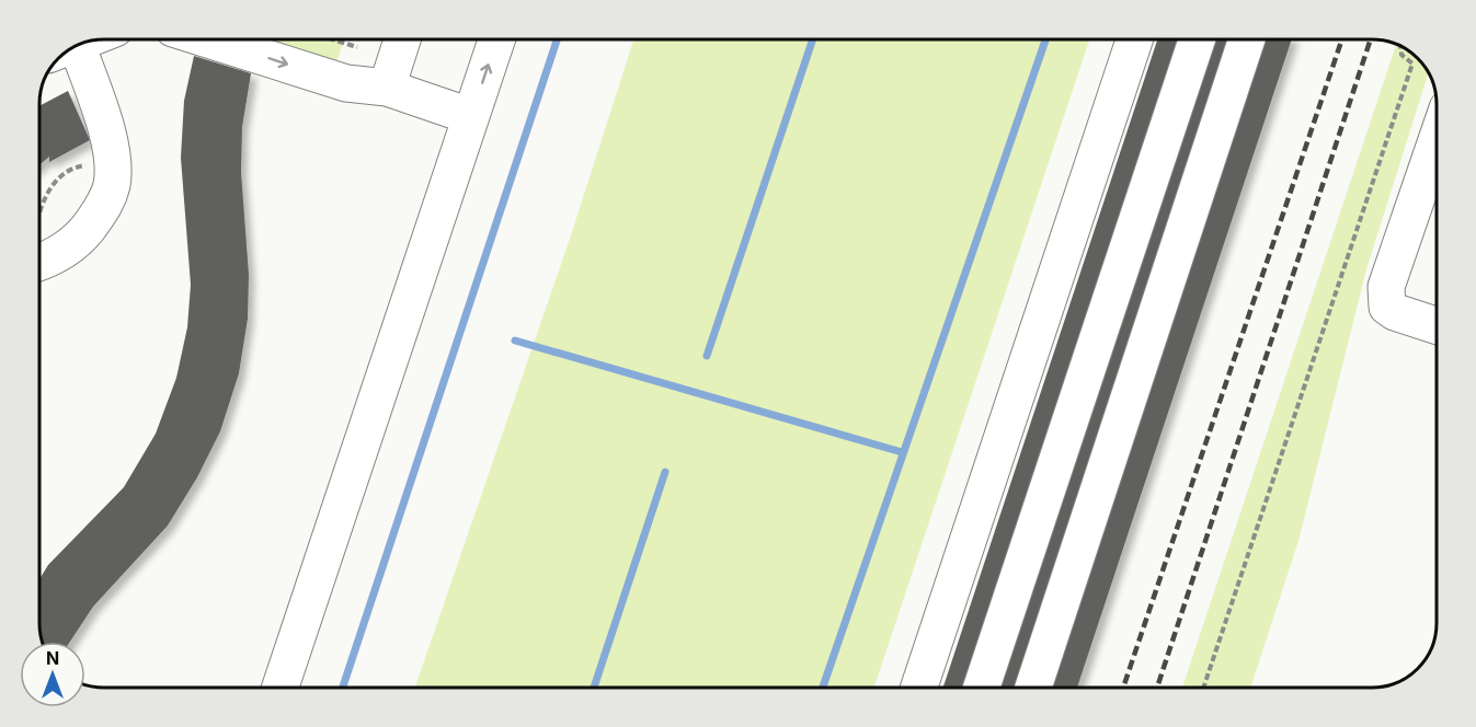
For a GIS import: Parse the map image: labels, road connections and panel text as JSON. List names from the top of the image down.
{
  "north": "top"
}
